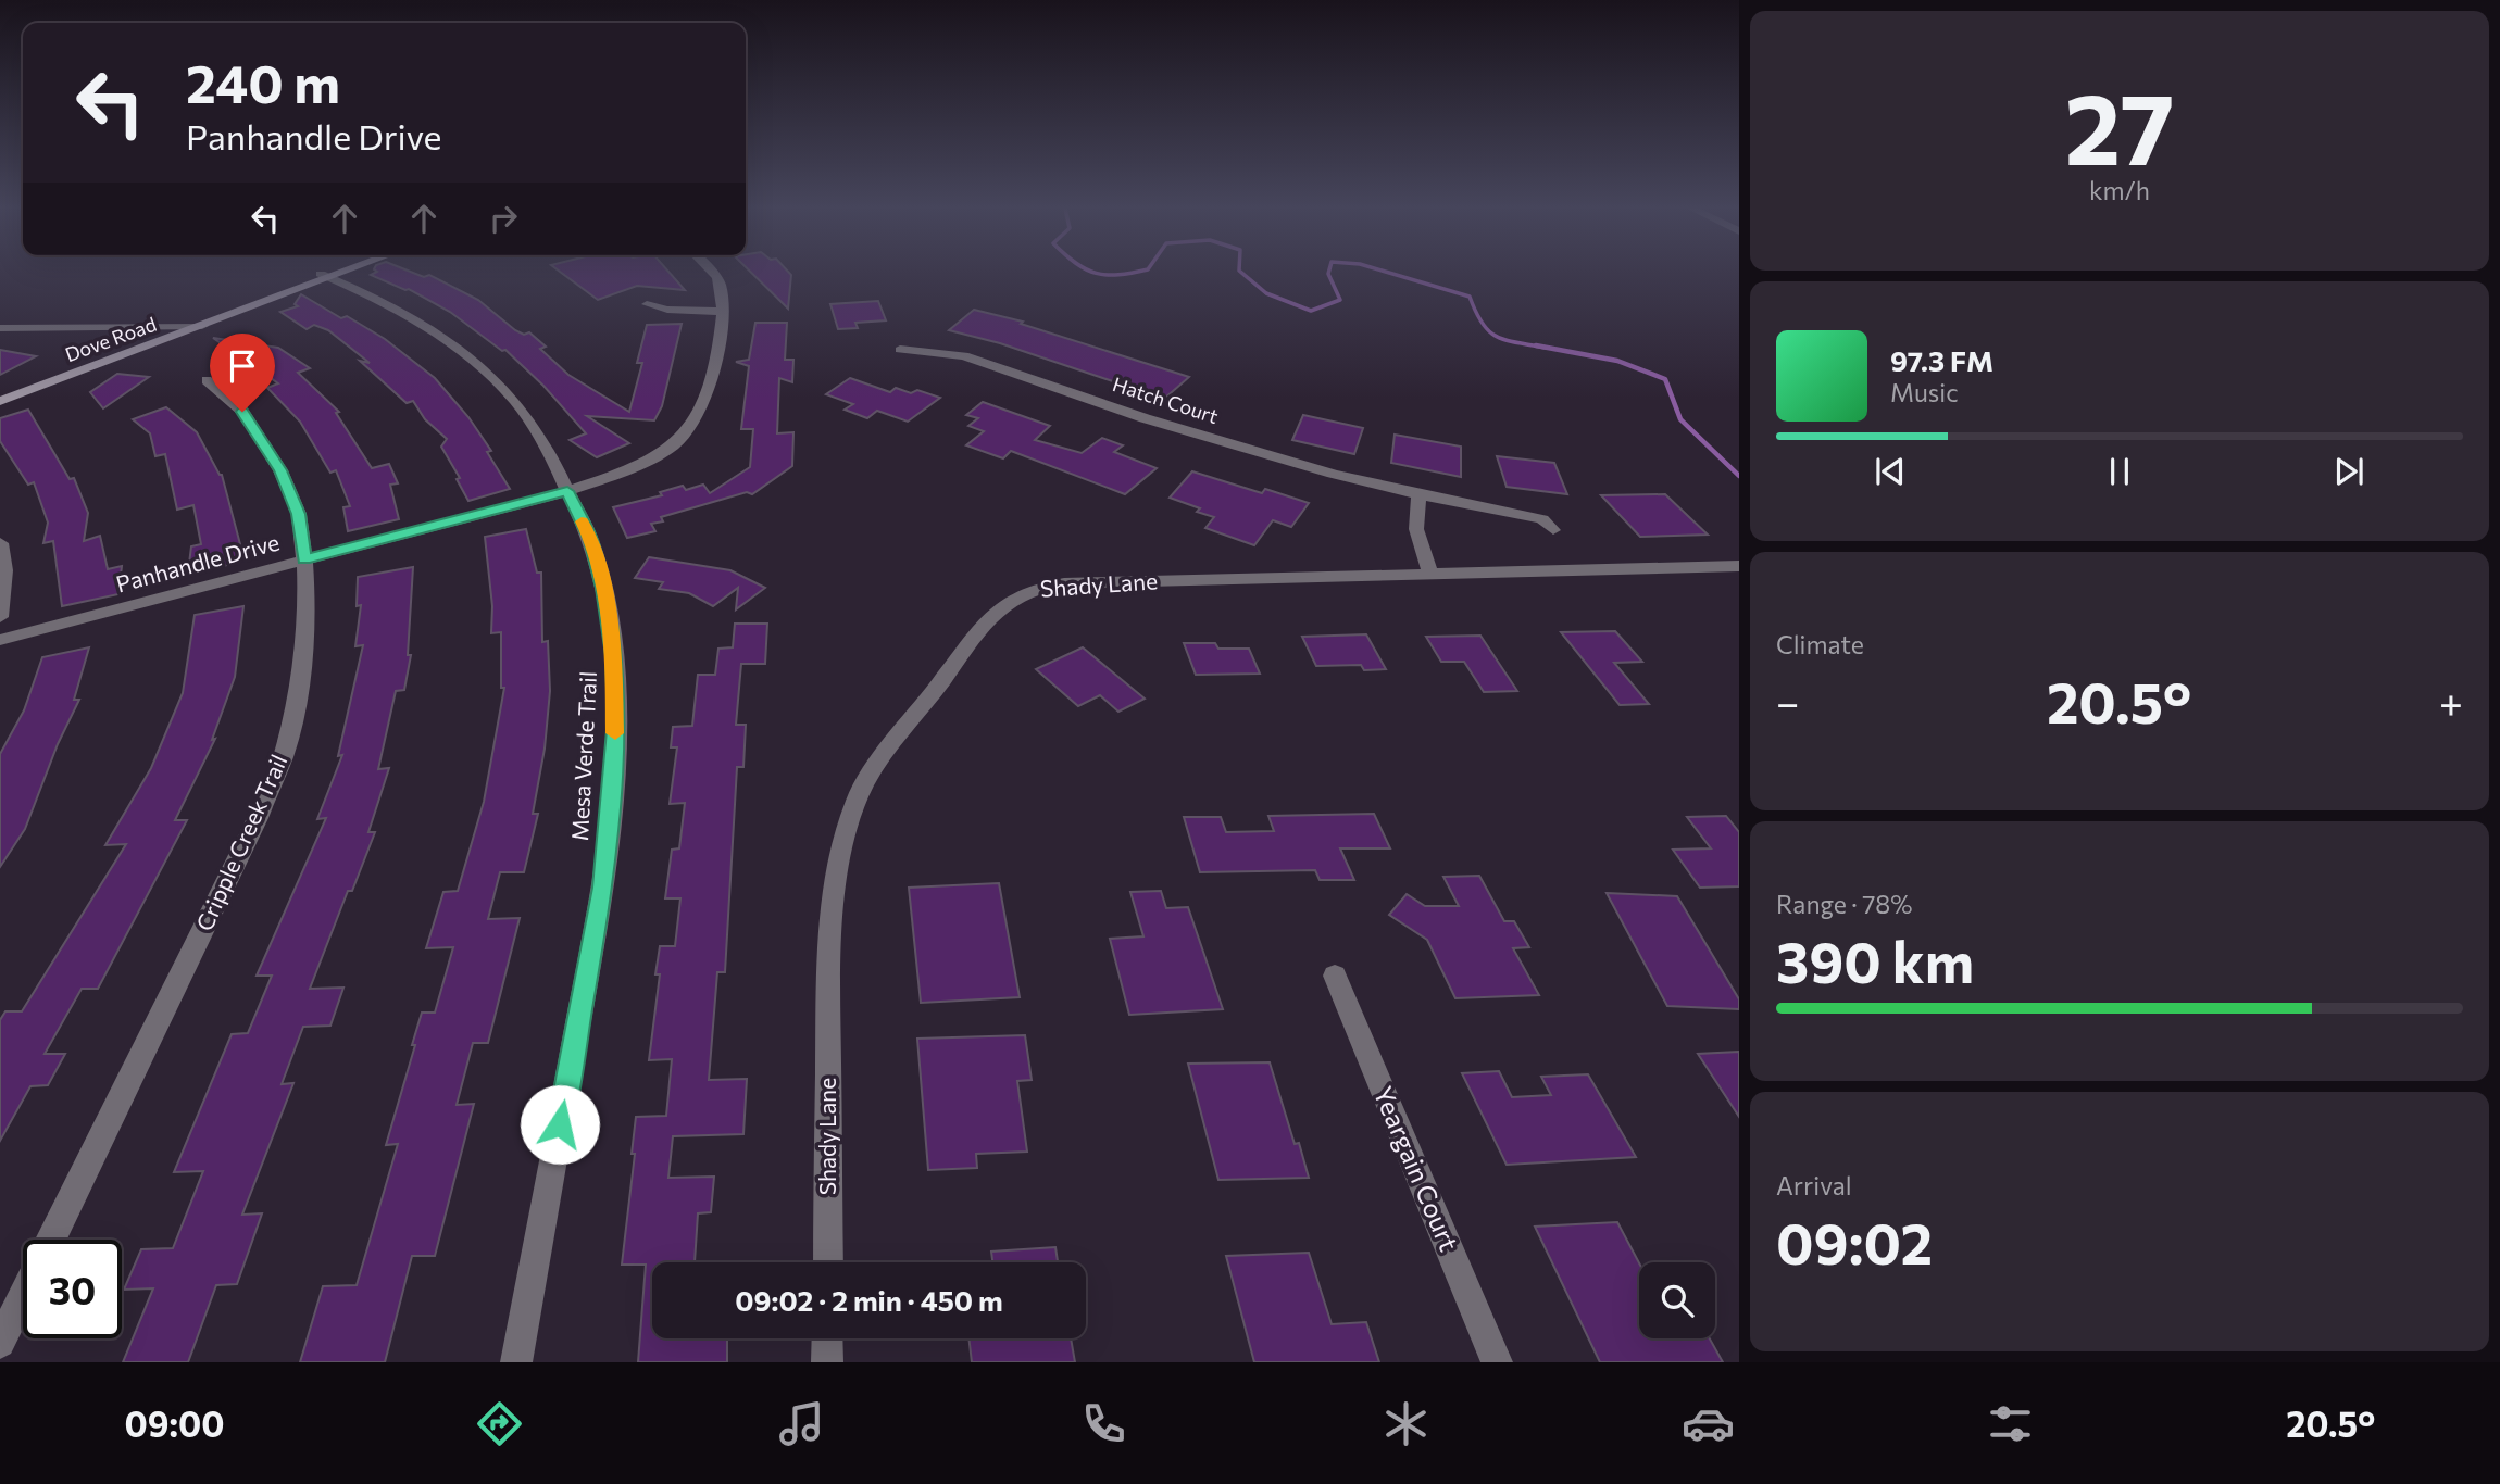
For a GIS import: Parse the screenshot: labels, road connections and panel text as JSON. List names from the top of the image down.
{
  "streets": {
    "main road": ["Dove Road"],
    "street": [
      "Hatch Court",
      "Panhandle Drive",
      "Shady Lane",
      "Mesa Verde Trail",
      "Cripple Creek Trail",
      "Yeargain Court"
    ]
  },
  "crossings": [
    ["Dove Road", "Mesa Verde Trail"],
    ["Panhandle Drive", "Mesa Verde Trail"],
    ["Panhandle Drive", "Cripple Creek Trail"]
  ],
  "page": {
    "tile": [
      ["27", "km/h"],
      "Climate",
      ["Range · 78%", "390 km"],
      ["Arrival", "09:02"]
    ],
    "turn": ["240 m", "Panhandle Drive"],
    "song": ["97.3 FM", "Music"],
    "heat": ["−", "20.5°", "+"],
    "limit": "30",
    "trip": "09:02 · 2 min · 450 m",
    "tabs": ["09:00", "20.5°"]
  }
}
